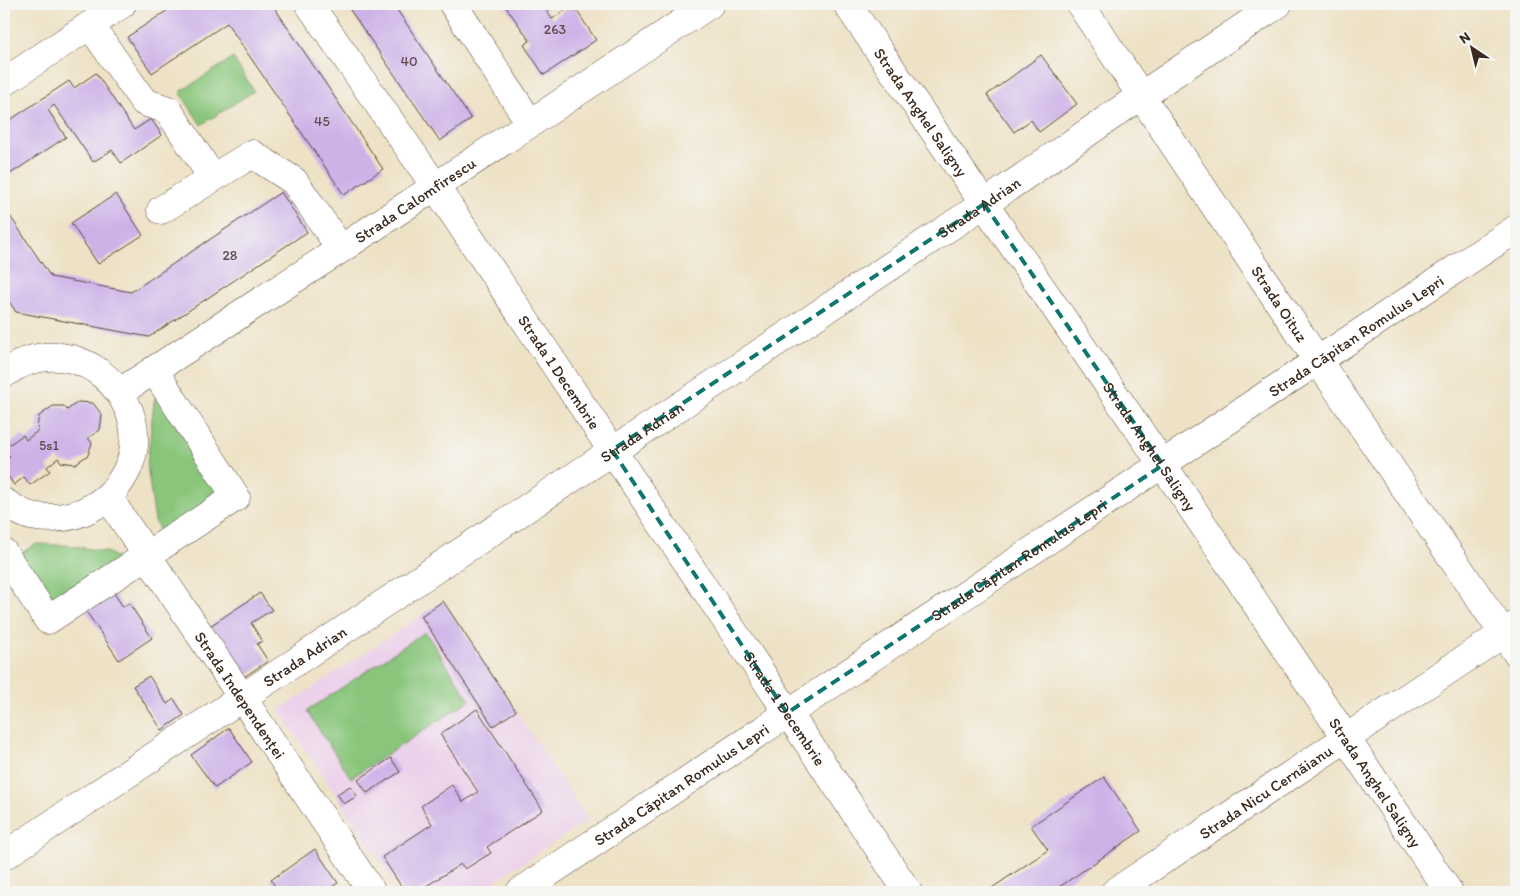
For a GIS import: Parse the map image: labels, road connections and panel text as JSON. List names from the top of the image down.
{
  "streets": {
    "street": [
      "Strada Anghel Saligny",
      "Strada Calomfirescu",
      "Strada Adrian",
      "Strada Oituz",
      "Strada Căpitan Romulus Lepri",
      "Strada 1 Decembrie",
      "Strada Independenței",
      "Strada Nicu Cernăianu"
    ]
  },
  "crossings": [
    ["Strada Anghel Saligny", "Strada Adrian"],
    ["Strada Anghel Saligny", "Strada Căpitan Romulus Lepri"],
    ["Strada Anghel Saligny", "Strada Nicu Cernăianu"],
    ["Strada Calomfirescu", "Strada 1 Decembrie"],
    ["Strada Adrian", "Strada Oituz"],
    ["Strada Adrian", "Strada 1 Decembrie"],
    ["Strada Adrian", "Strada Independenței"],
    ["Strada Oituz", "Strada Căpitan Romulus Lepri"],
    ["Strada Oituz", "Strada Nicu Cernăianu"],
    ["Strada Căpitan Romulus Lepri", "Strada 1 Decembrie"]
  ],
  "house_numbers": [
    "263",
    "40",
    "45",
    "28",
    "5s1"
  ],
  "north": "top left"
}
